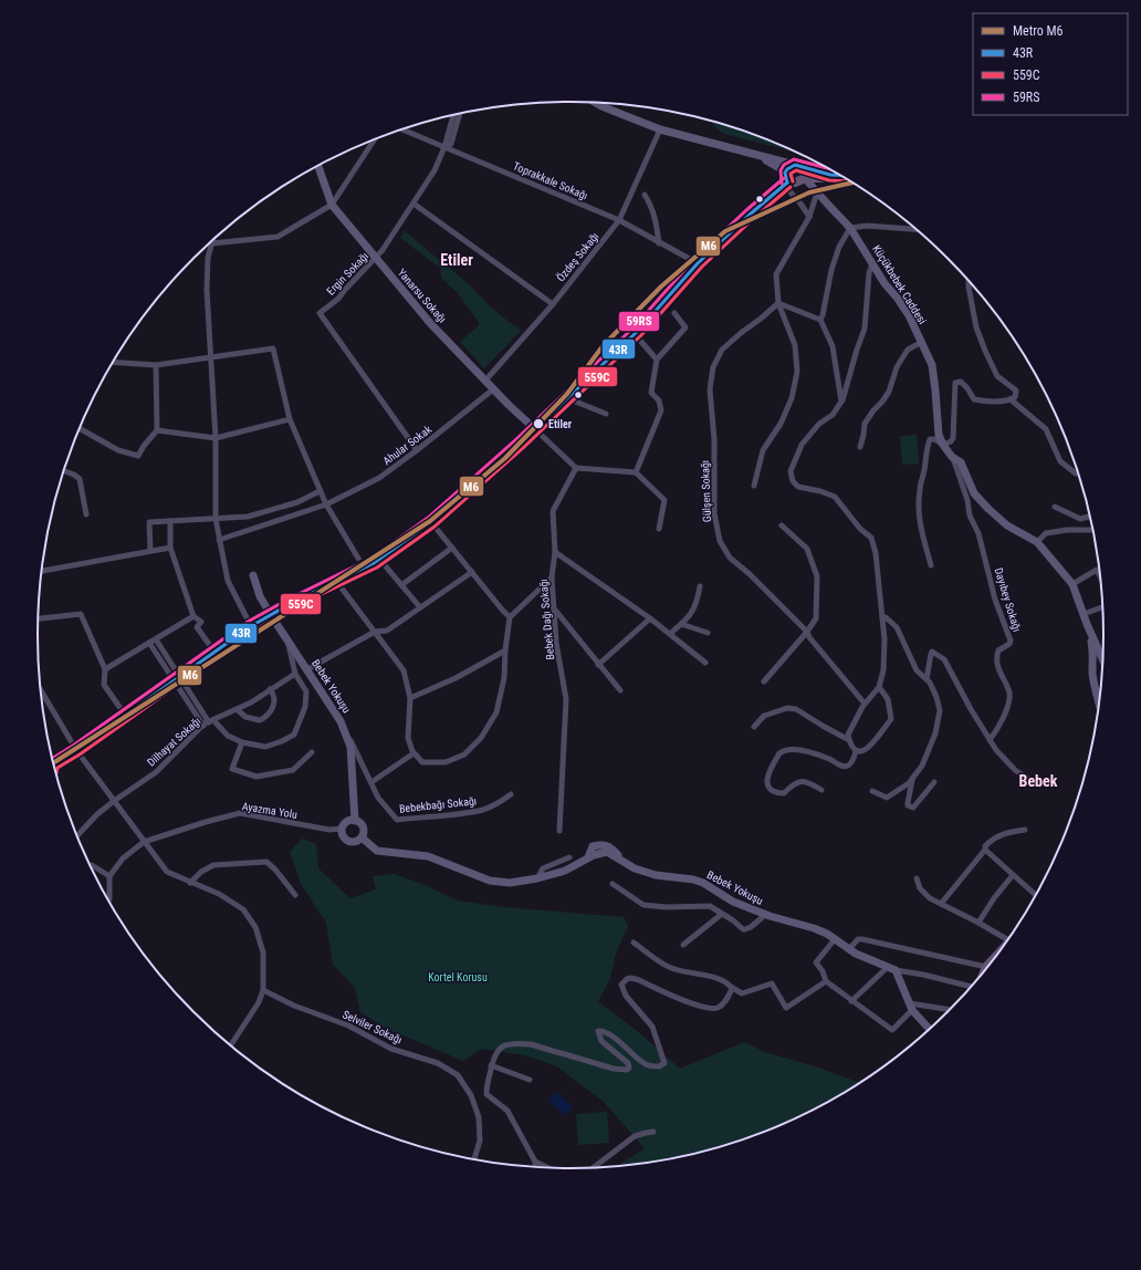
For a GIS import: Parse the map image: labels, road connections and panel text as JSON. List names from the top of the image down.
{
  "streets": {
    "street": [
      "Toprakkale Sokağı",
      "Özdeş Sokağı",
      "Ergin Sokağı",
      "Küçükbebek Caddesi",
      "Yanarsu Sokağı",
      "Ahular Sokak",
      "Gülşen Sokağı",
      "Dayıbey Sokağı",
      "Bebek Dağı Sokağı",
      "Bebek Yokuşu",
      "Dilhayat Sokağı",
      "Bebekbağı Sokağı",
      "Ayazma Yolu",
      "Selviler Sokağı"
    ]
  },
  "crossings": [
    ["Toprakkale Sokağı", "Özdeş Sokağı"],
    ["Toprakkale Sokağı", "Ergin Sokağı"],
    ["Özdeş Sokağı", "Yanarsu Sokağı"],
    ["Ergin Sokağı", "Yanarsu Sokağı"],
    ["Ergin Sokağı", "Ahular Sokak"],
    ["Küçükbebek Caddesi", "Dayıbey Sokağı"],
    ["Yanarsu Sokağı", "Ahular Sokak"],
    ["Bebek Yokuşu", "Bebekbağı Sokağı"],
    ["Bebek Yokuşu", "Ayazma Yolu"]
  ],
  "districts": ["Etiler", "Bebek"],
  "parks": ["Kortel Korusu"],
  "places": ["Etiler"],
  "lines": [
    "transit line 59RS",
    "transit line 43R",
    "transit line 559C",
    "metro line M6"
  ],
  "legend": [
    "Metro M6",
    "43R",
    "559C",
    "59RS"
  ]
}
